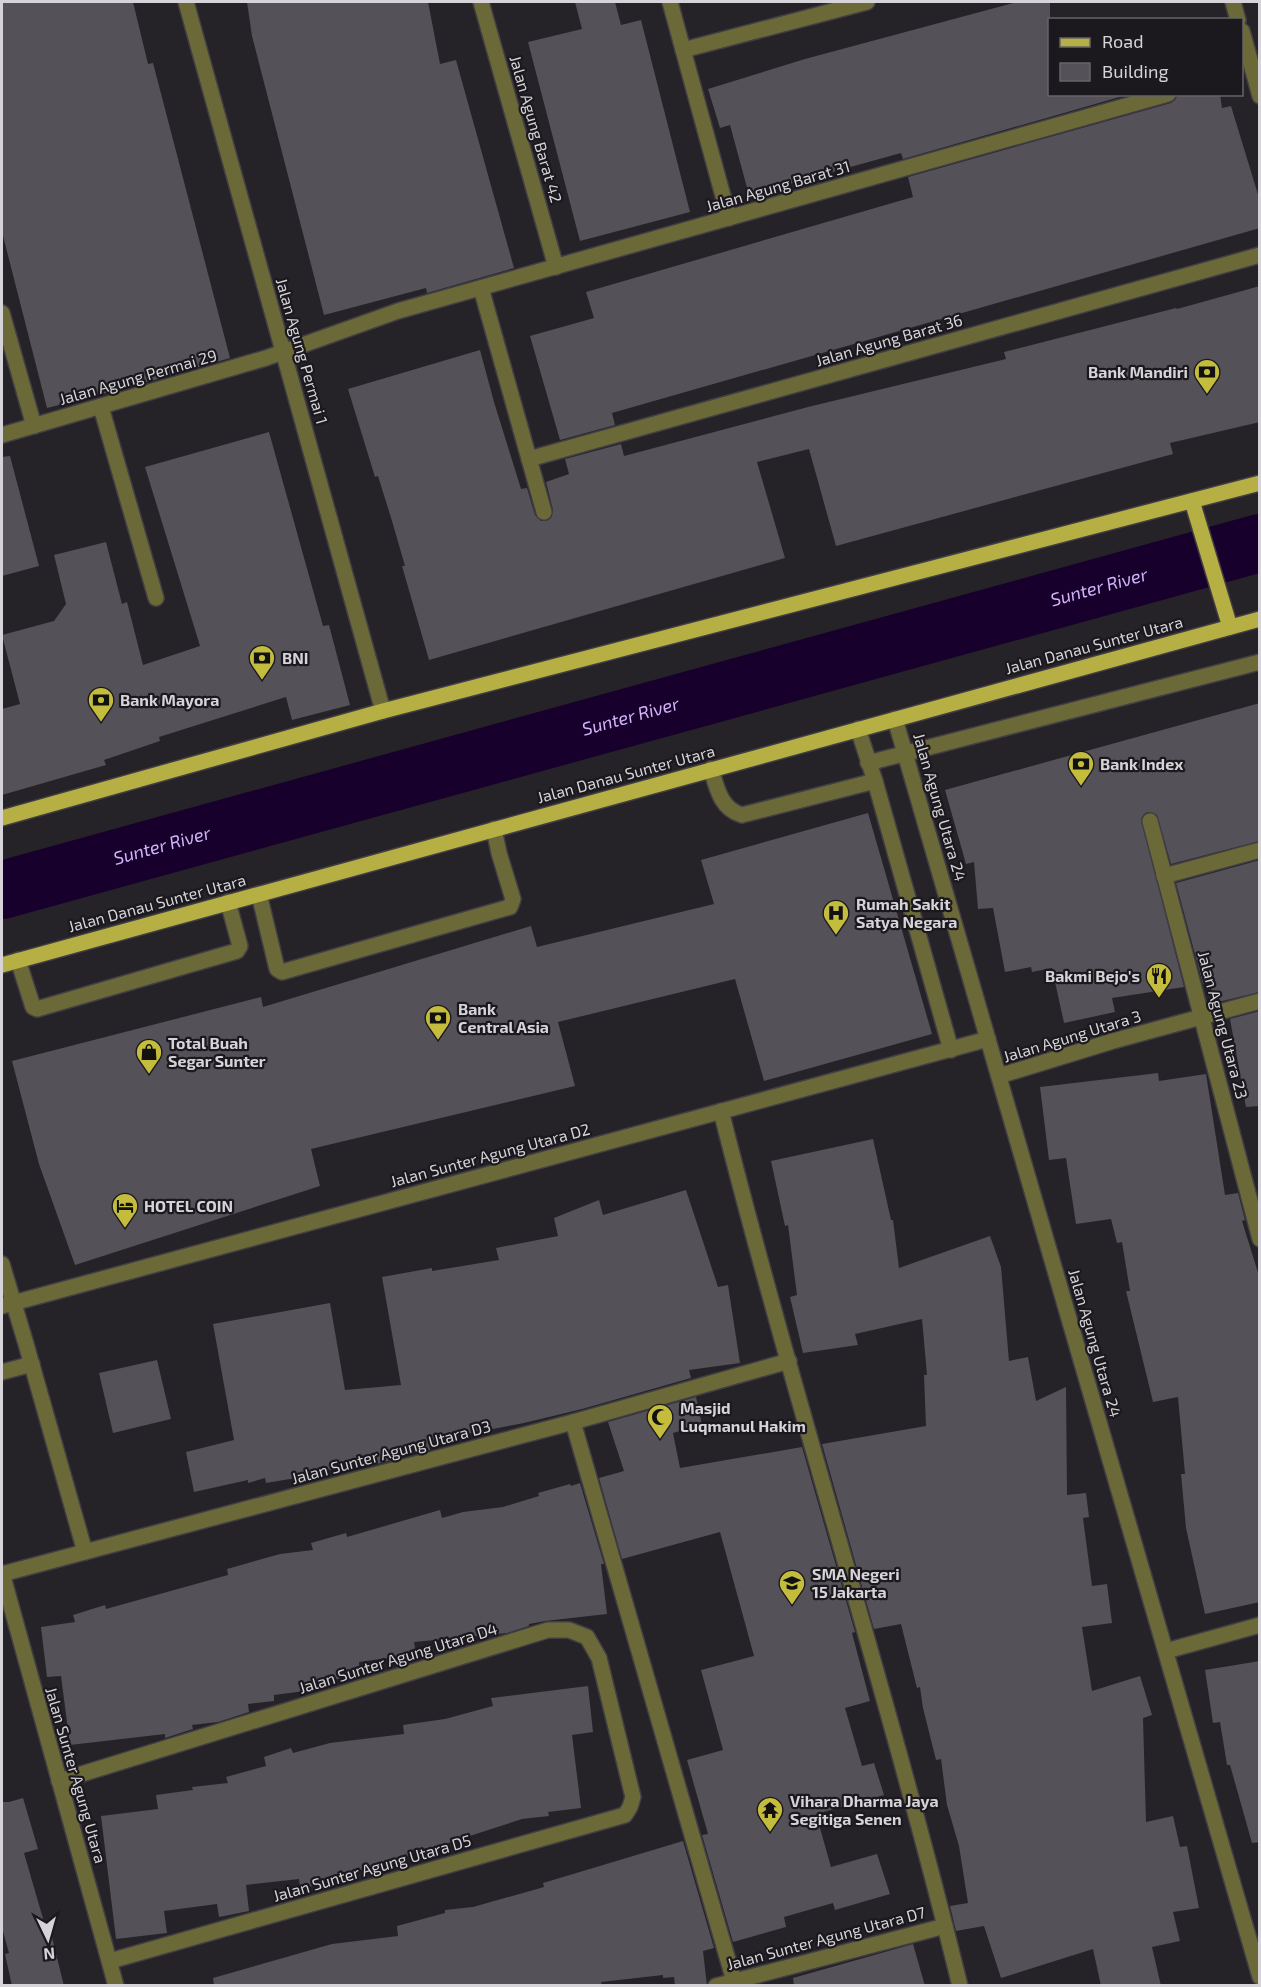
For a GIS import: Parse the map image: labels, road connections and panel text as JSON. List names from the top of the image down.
{
  "streets": {
    "main road": ["Jalan Danau Sunter Utara"],
    "street": [
      "Jalan Agung Barat 42",
      "Jalan Agung Barat 31",
      "Jalan Agung Barat 36",
      "Jalan Agung Permai 1",
      "Jalan Agung Permai 29",
      "Jalan Agung Utara 24",
      "Jalan Agung Utara 23",
      "Jalan Agung Utara 3",
      "Jalan Sunter Agung Utara D2",
      "Jalan Sunter Agung Utara D3",
      "Jalan Sunter Agung Utara D4",
      "Jalan Sunter Agung Utara",
      "Jalan Sunter Agung Utara D5",
      "Jalan Sunter Agung Utara D7"
    ]
  },
  "crossings": [
    ["Jalan Agung Barat 42", "Jalan Agung Barat 31"],
    ["Jalan Agung Barat 31", "Jalan Agung Permai 29"],
    ["Jalan Agung Permai 1", "Jalan Agung Permai 29"],
    ["Jalan Danau Sunter Utara", "Jalan Agung Utara 24"],
    ["Jalan Agung Utara 24", "Jalan Agung Utara 3"],
    ["Jalan Agung Utara 24", "Jalan Sunter Agung Utara D2"],
    ["Jalan Agung Utara 23", "Jalan Agung Utara 3"],
    ["Jalan Sunter Agung Utara D3", "Jalan Sunter Agung Utara"],
    ["Jalan Sunter Agung Utara D4", "Jalan Sunter Agung Utara"],
    ["Jalan Sunter Agung Utara D4", "Jalan Sunter Agung Utara D5"],
    ["Jalan Sunter Agung Utara", "Jalan Sunter Agung Utara D5"]
  ],
  "water": ["Sunter River"],
  "places": {
    "bank": [
      "Bank Mandiri",
      "BNI",
      "Bank Mayora",
      "Bank Index",
      "Bank Central Asia"
    ],
    "hospital": ["Rumah Sakit Satya Negara"],
    "restaurant": ["Bakmi Bejo's"],
    "shop": ["Total Buah Segar Sunter"],
    "hotel": ["HOTEL COIN"],
    "mosque": ["Masjid Luqmanul Hakim"],
    "school or university": ["SMA Negeri 15 Jakarta"],
    "temple": ["Vihara Dharma Jaya Segitiga Senen"]
  },
  "legend": ["Road", "Building"],
  "north": "bottom"
}
